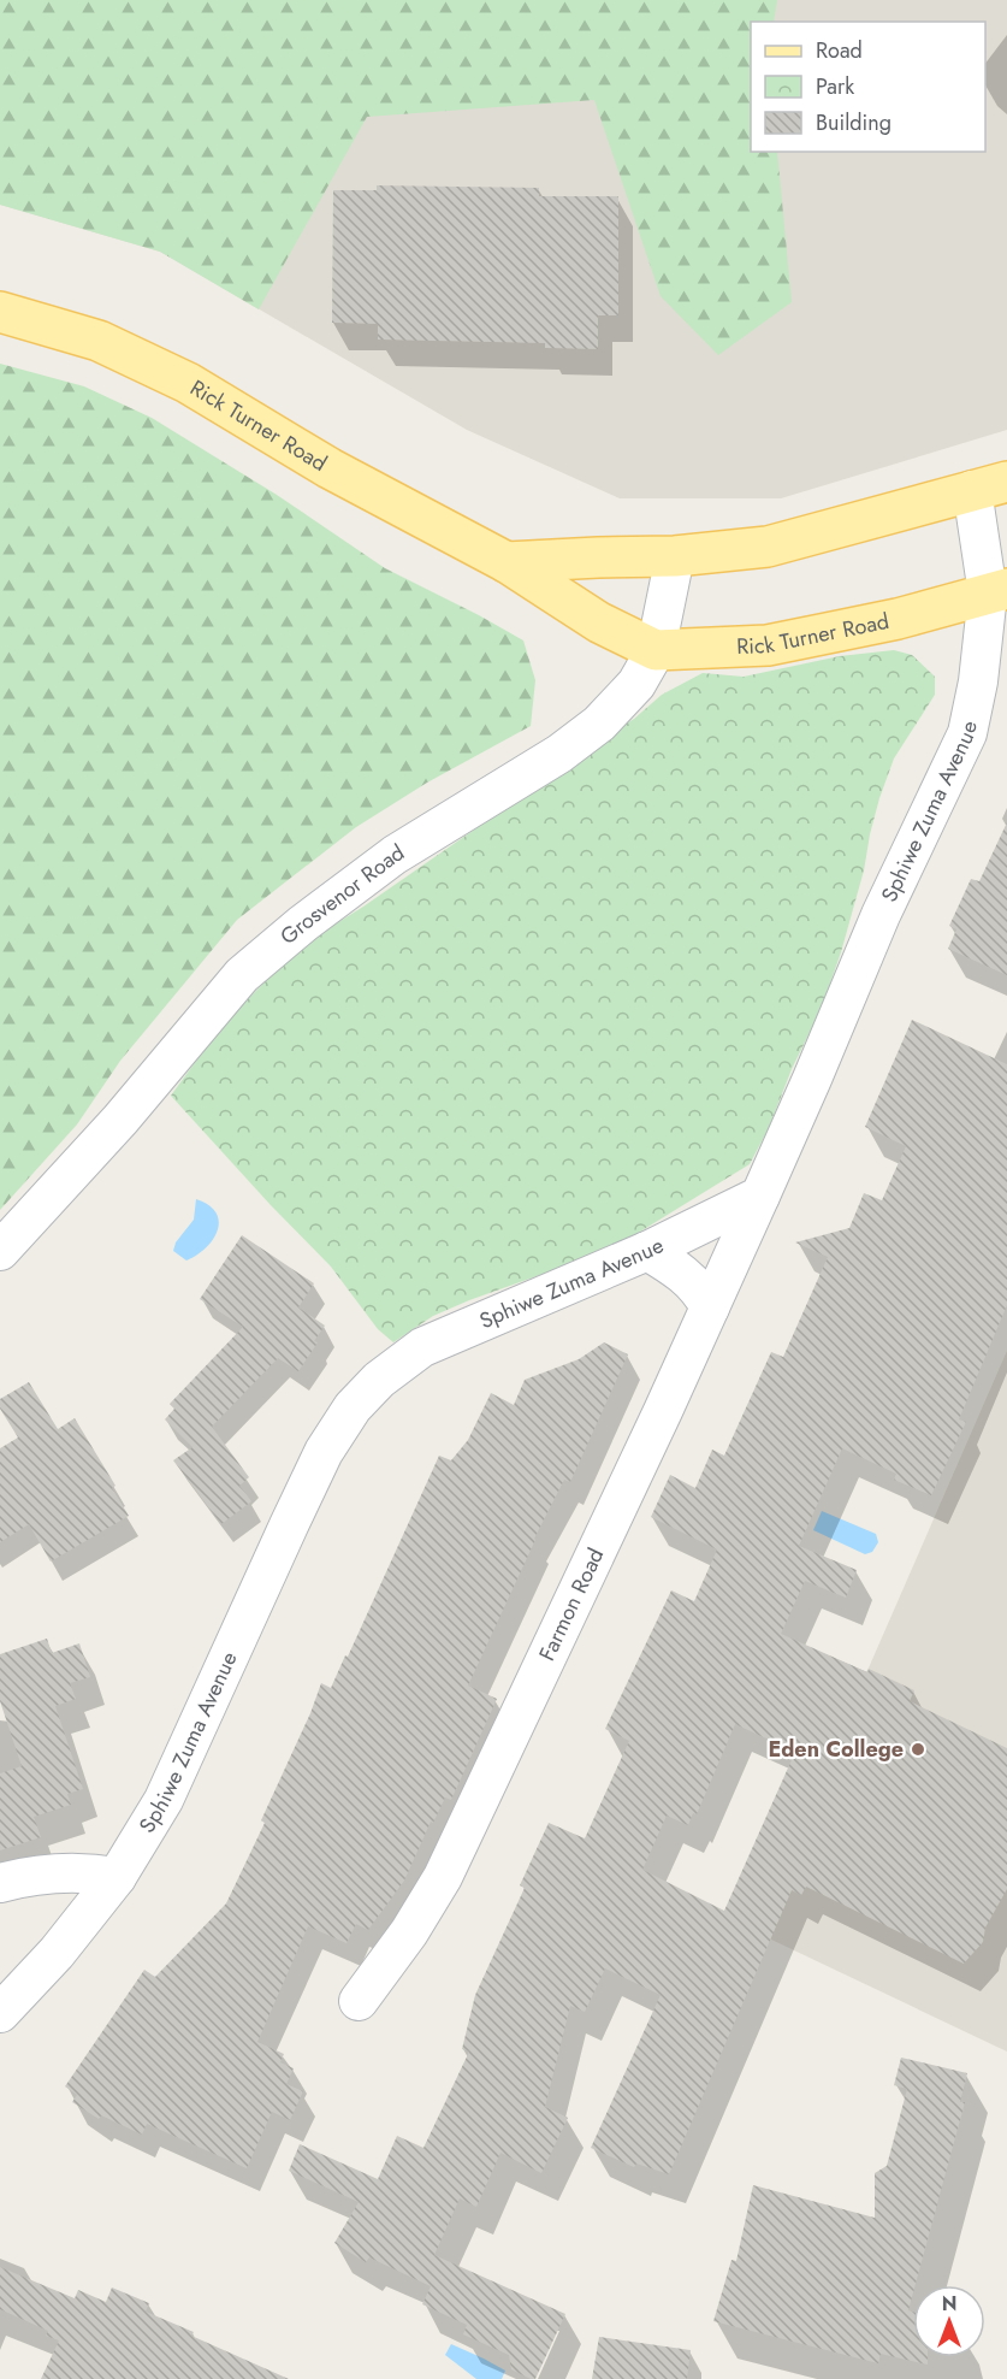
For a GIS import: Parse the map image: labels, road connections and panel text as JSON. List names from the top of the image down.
{
  "streets": {
    "main road": ["Rick Turner Road"],
    "street": ["Sphiwe Zuma Avenue", "Grosvenor Road", "Farmon Road"]
  },
  "crossings": [
    ["Rick Turner Road", "Sphiwe Zuma Avenue"],
    ["Rick Turner Road", "Grosvenor Road"],
    ["Sphiwe Zuma Avenue", "Farmon Road"]
  ],
  "places": ["Eden College"],
  "legend": ["Road", "Park", "Building"],
  "north": "top"
}
